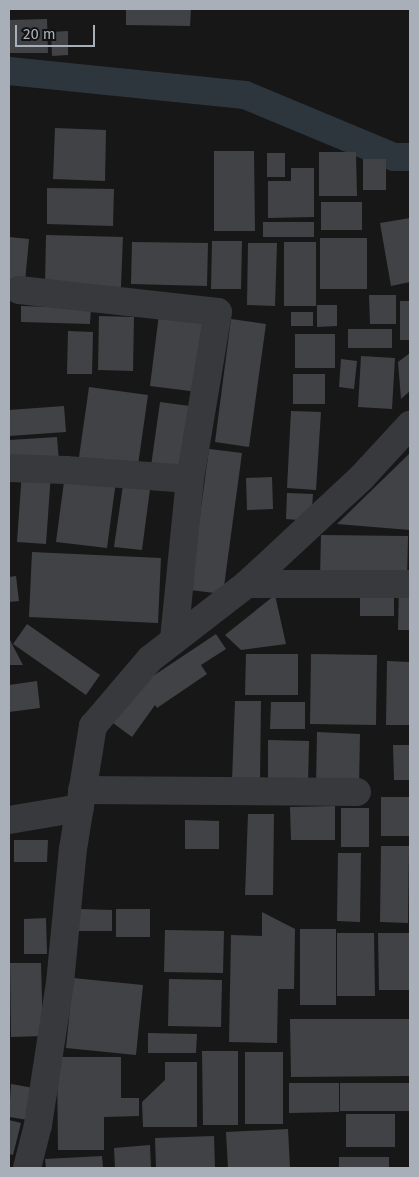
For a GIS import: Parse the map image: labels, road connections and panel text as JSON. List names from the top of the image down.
{
  "scale_bar": "20 m"
}
